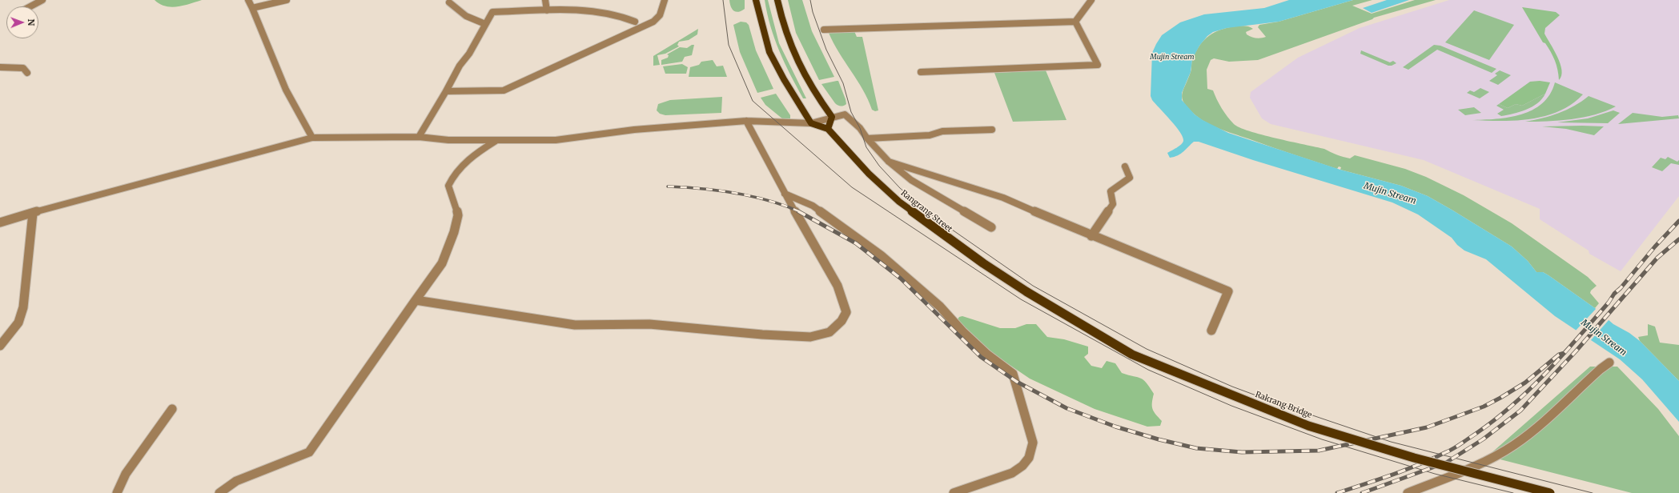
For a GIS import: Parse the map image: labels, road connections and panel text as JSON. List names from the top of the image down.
{
  "streets": {
    "main road": ["Rangrang Street", "Rakrang Bridge"]
  },
  "crossings": [
    ["Rangrang Street", "Rakrang Bridge"]
  ],
  "water": ["Mujin Stream"],
  "north": "right"
}
